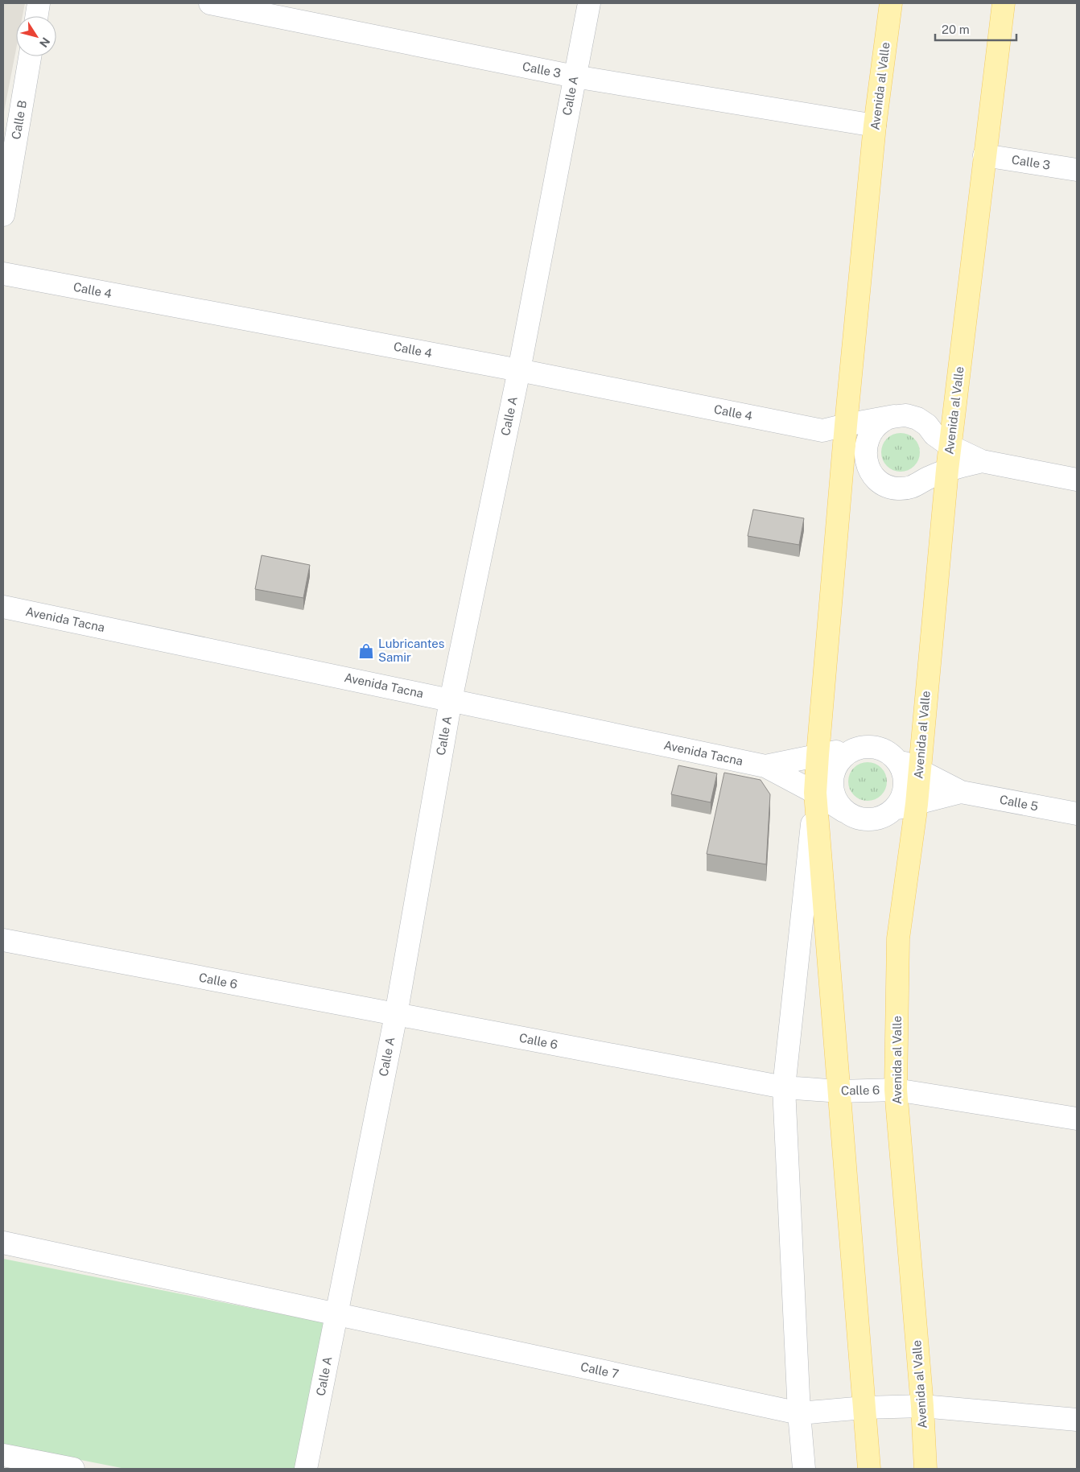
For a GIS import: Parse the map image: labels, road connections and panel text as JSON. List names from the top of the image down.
{
  "streets": {
    "main road": ["Avenida al Valle"],
    "street": [
      "Calle 3",
      "Calle A",
      "Calle B",
      "Calle 4",
      "Avenida Tacna",
      "Calle 5",
      "Calle 6",
      "Calle 7"
    ]
  },
  "crossings": [
    ["Calle 3", "Avenida al Valle"],
    ["Calle 3", "Calle A"],
    ["Avenida al Valle", "Calle 4"],
    ["Avenida al Valle", "Avenida Tacna"],
    ["Avenida al Valle", "Calle 5"],
    ["Avenida al Valle", "Calle 6"],
    ["Avenida al Valle", "Calle 7"],
    ["Calle A", "Calle 4"],
    ["Calle A", "Avenida Tacna"],
    ["Calle A", "Calle 6"],
    ["Calle A", "Calle 7"],
    ["Avenida Tacna", "Calle 5"]
  ],
  "places": {
    "shop": ["Lubricantes Samir"]
  },
  "scale_bar": "20 m",
  "north": "bottom right"
}
